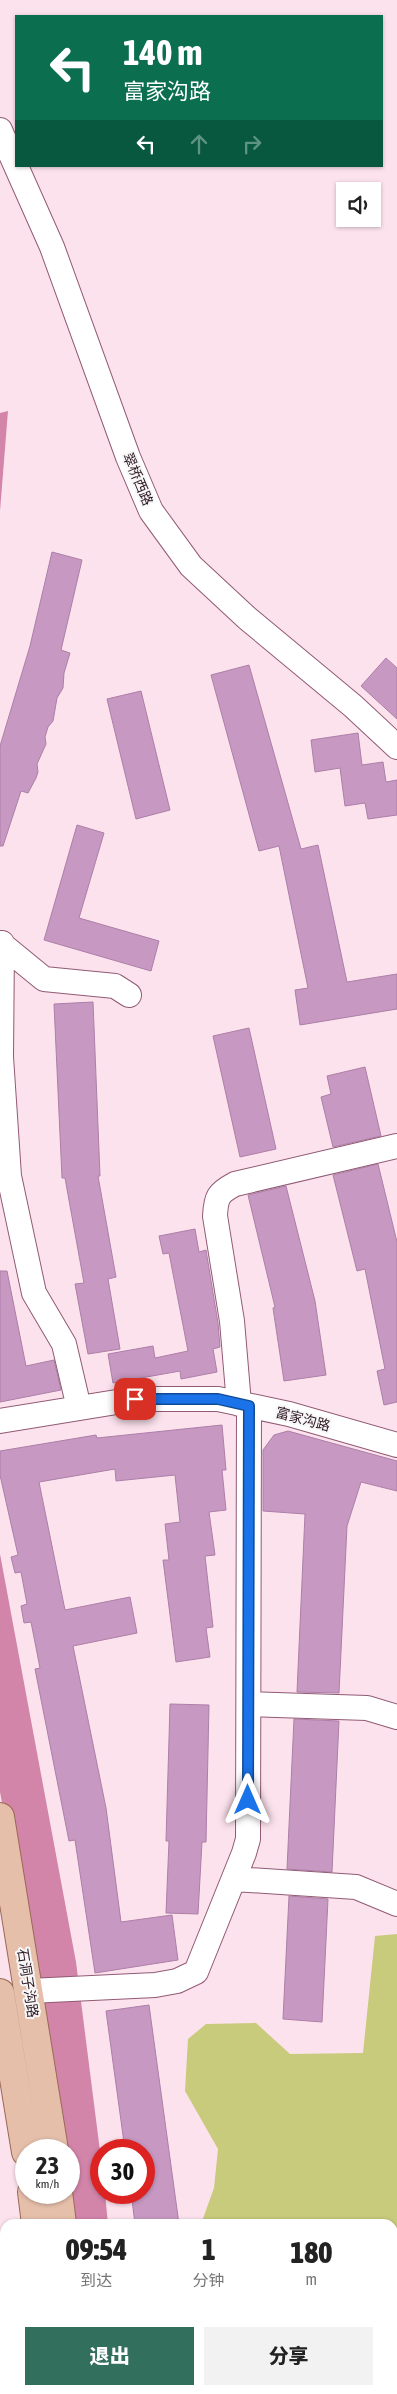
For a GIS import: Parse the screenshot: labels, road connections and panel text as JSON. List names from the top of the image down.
{
  "streets": {
    "main road": ["石洞子沟路"],
    "street": ["翠桥西路", "富家沟路"]
  },
  "page": {
    "turn": ["140 m", "富家沟路"],
    "speed": "23 km/h",
    "limit": "30",
    "eta": [
      "09:54",
      "到达",
      "1",
      "分钟",
      "180",
      "m"
    ],
    "buttons": ["退出", "分享"]
  }
}
